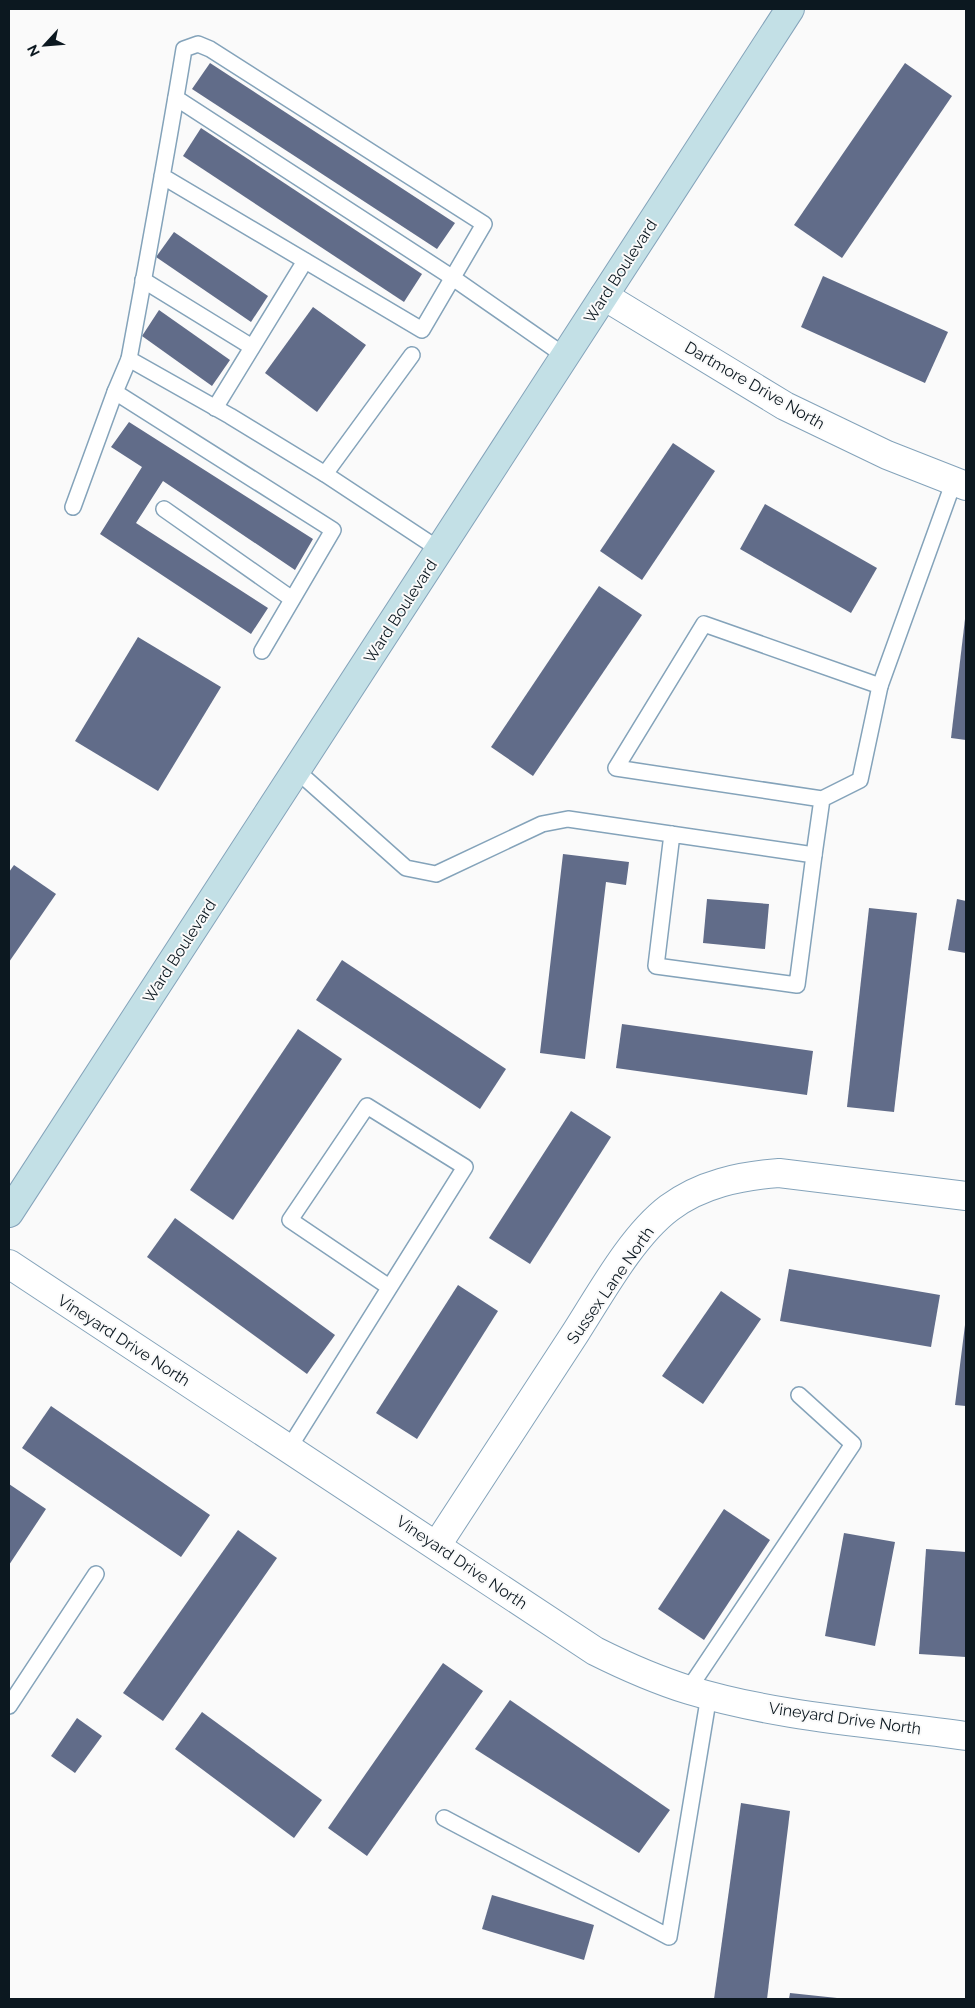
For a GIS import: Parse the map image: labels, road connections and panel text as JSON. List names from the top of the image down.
{
  "streets": {
    "main road": ["Ward Boulevard"],
    "street": ["Dartmore Drive North", "Sussex Lane North", "Vineyard Drive North"]
  },
  "crossings": [
    ["Ward Boulevard", "Dartmore Drive North"],
    ["Sussex Lane North", "Vineyard Drive North"]
  ],
  "north": "bottom left"
}
